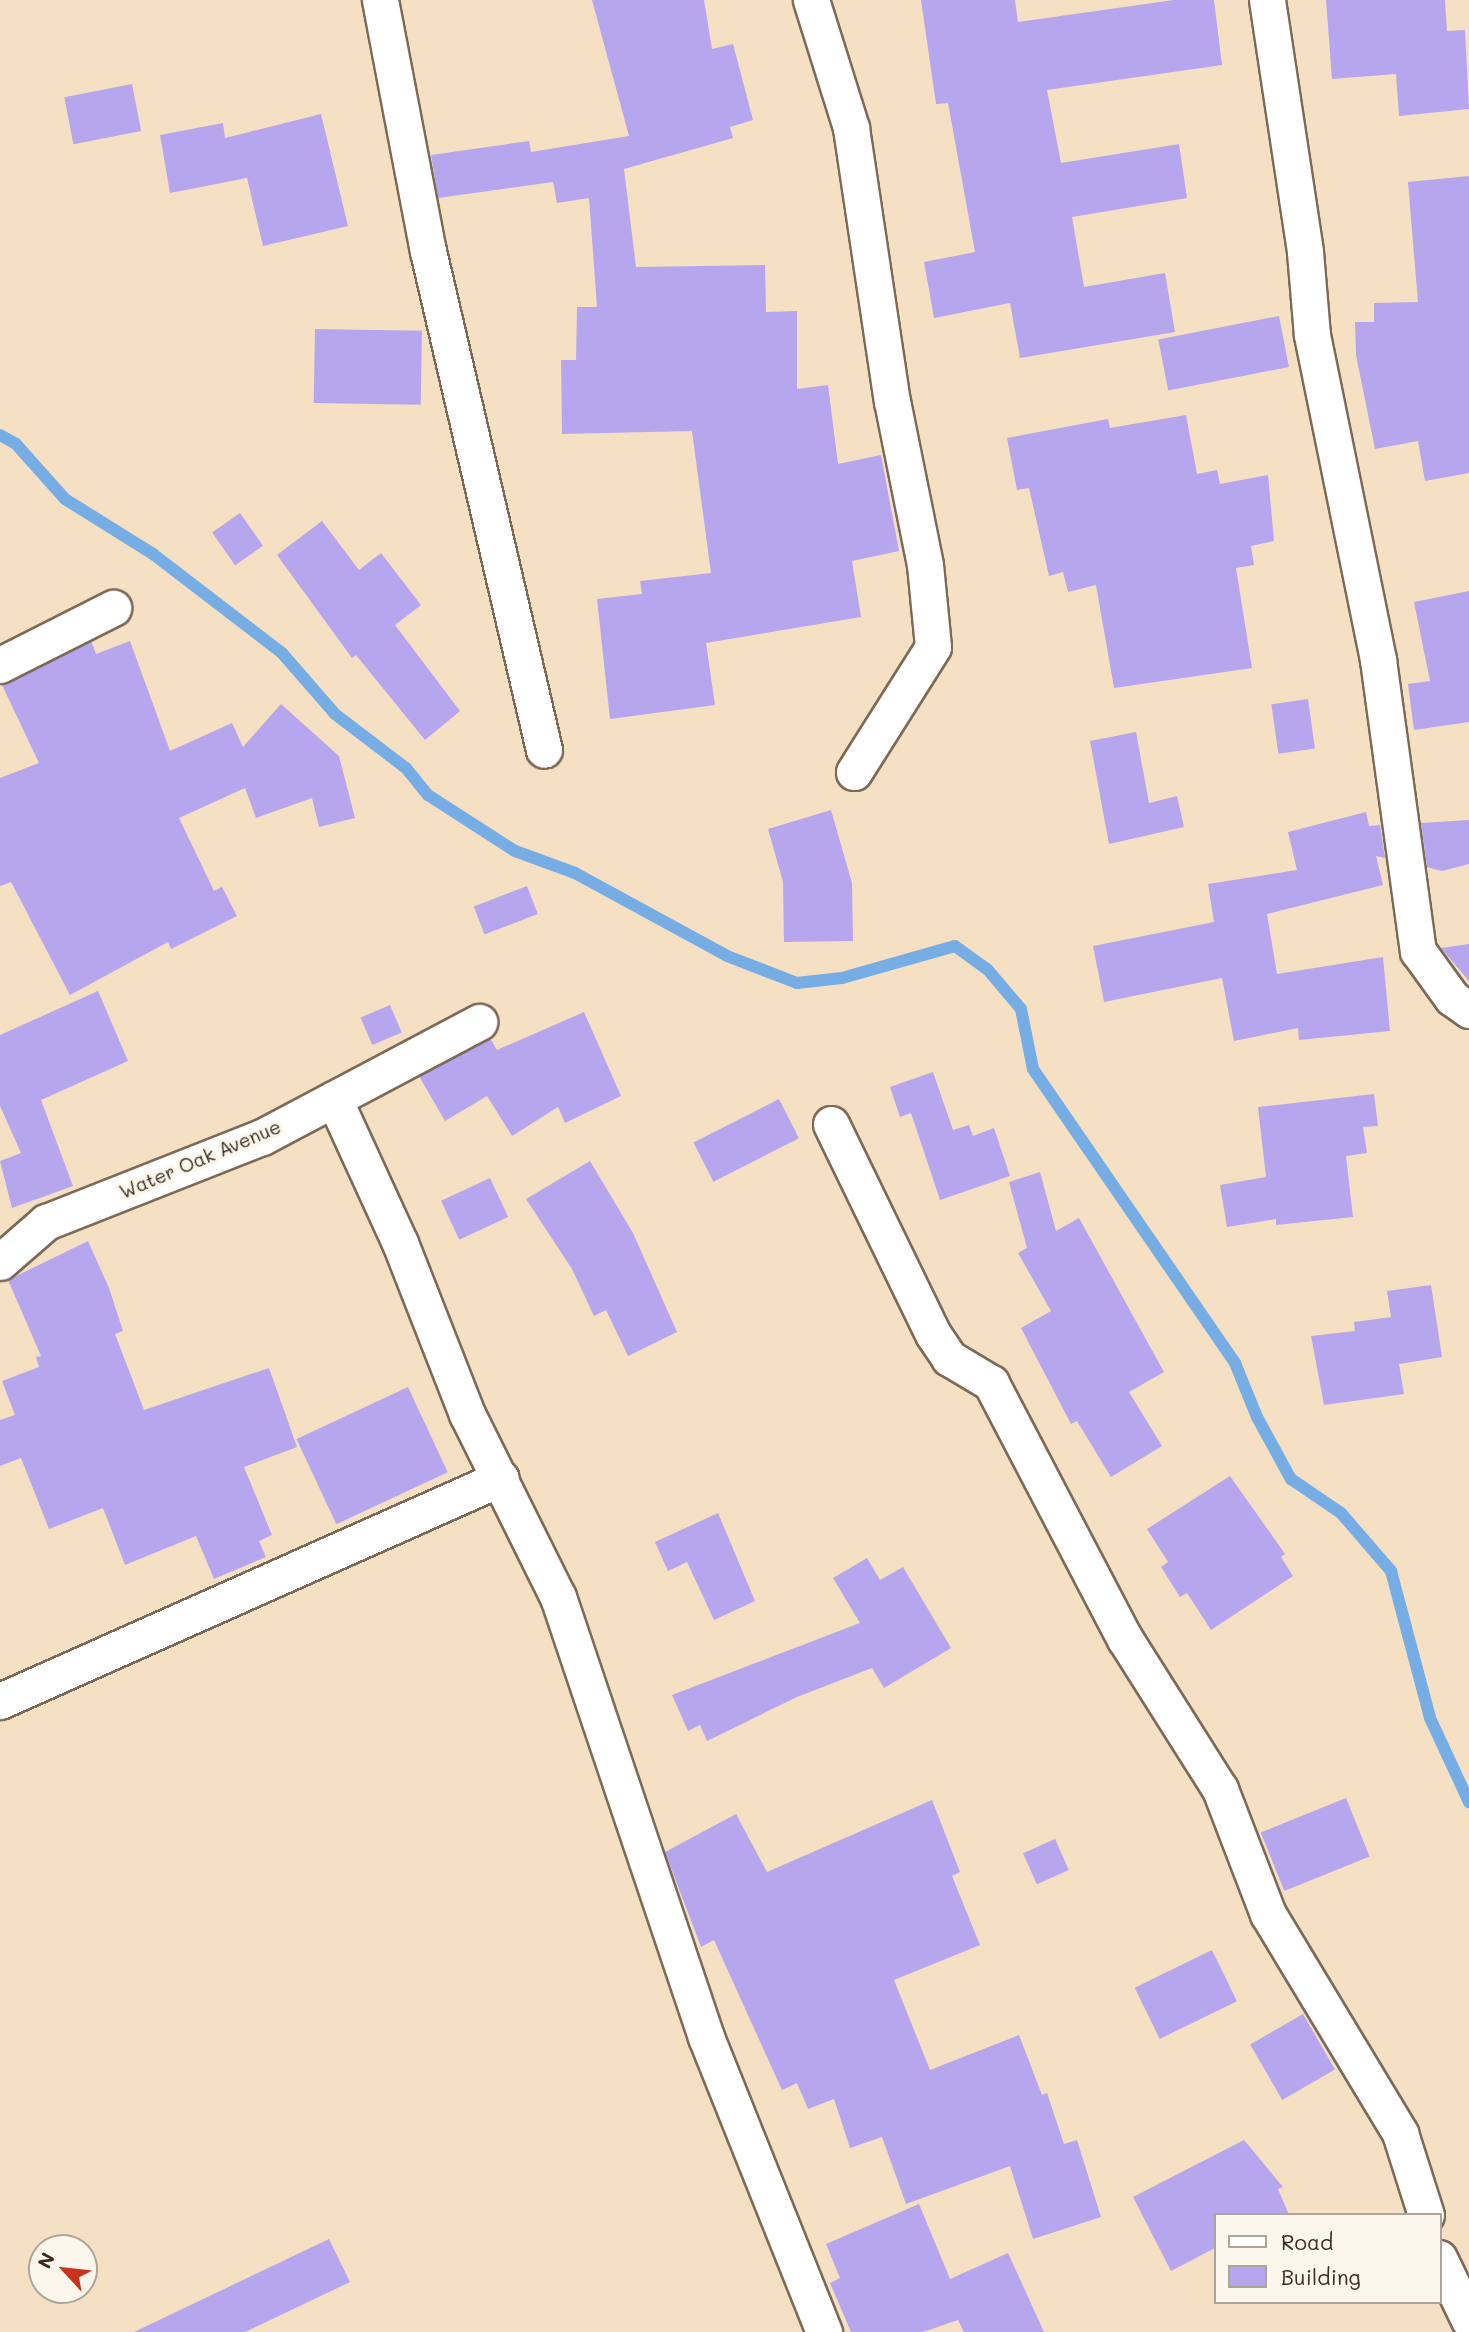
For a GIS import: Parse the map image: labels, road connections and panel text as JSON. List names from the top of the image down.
{
  "streets": {
    "street": ["Water Oak Avenue"]
  },
  "legend": ["Road", "Building"],
  "north": "top left"
}
